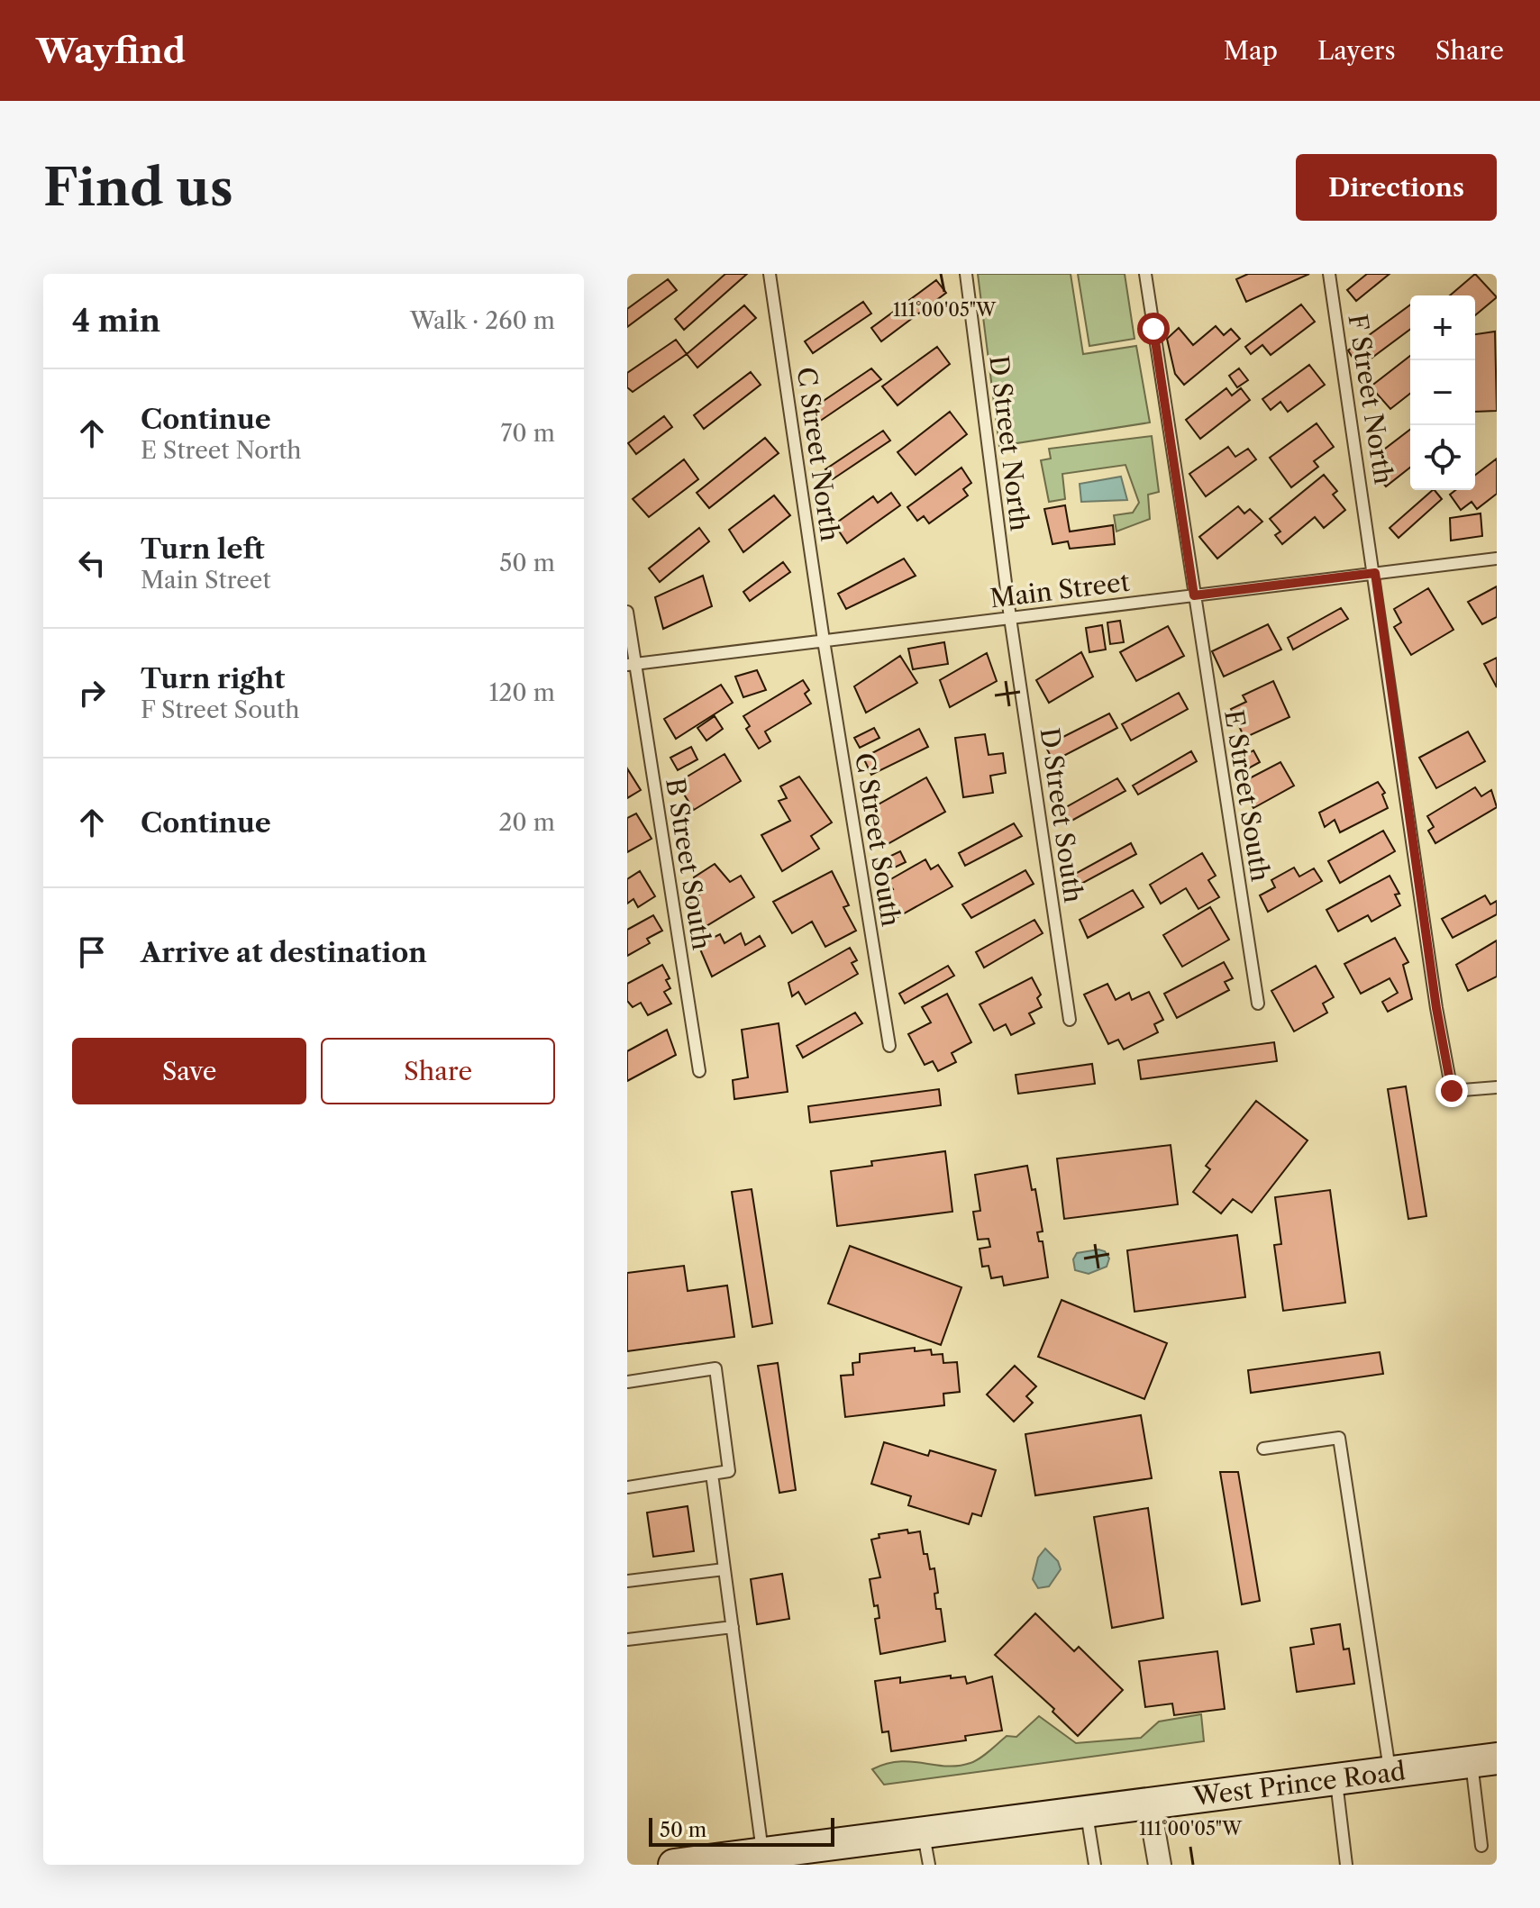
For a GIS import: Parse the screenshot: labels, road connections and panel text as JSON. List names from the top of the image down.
{
  "streets": {
    "main road": ["West Prince Road"],
    "lane": [
      "F Street North",
      "D Street North",
      "C Street North",
      "Main Street",
      "E Street South",
      "D Street South",
      "C Street South",
      "B Street South"
    ]
  },
  "crossings": [
    ["F Street North", "Main Street"],
    ["D Street North", "Main Street"],
    ["D Street North", "D Street South"],
    ["C Street North", "Main Street"],
    ["C Street North", "C Street South"],
    ["Main Street", "E Street South"],
    ["Main Street", "D Street South"],
    ["Main Street", "C Street South"],
    ["Main Street", "B Street South"]
  ],
  "scale_bar": "50 m",
  "page": {
    "header": "Wayfind",
    "nav": ["Map", "Layers", "Share"],
    "buttons": [
      "Directions",
      ["Save", "Share"]
    ],
    "title": "Find us",
    "heading": ["4 min", "Walk · 260 m"],
    "map_buttons": ["+", "−"],
    "list": [
      ["Continue", "E Street North", "70 m"],
      ["Turn left", "Main Street", "50 m"],
      ["Turn right", "F Street South", "120 m"],
      ["Continue", "20 m"],
      "Arrive at destination"
    ],
    "scale": "50 m"
  },
  "coordinates": ["111°00'05\"W"]
}
